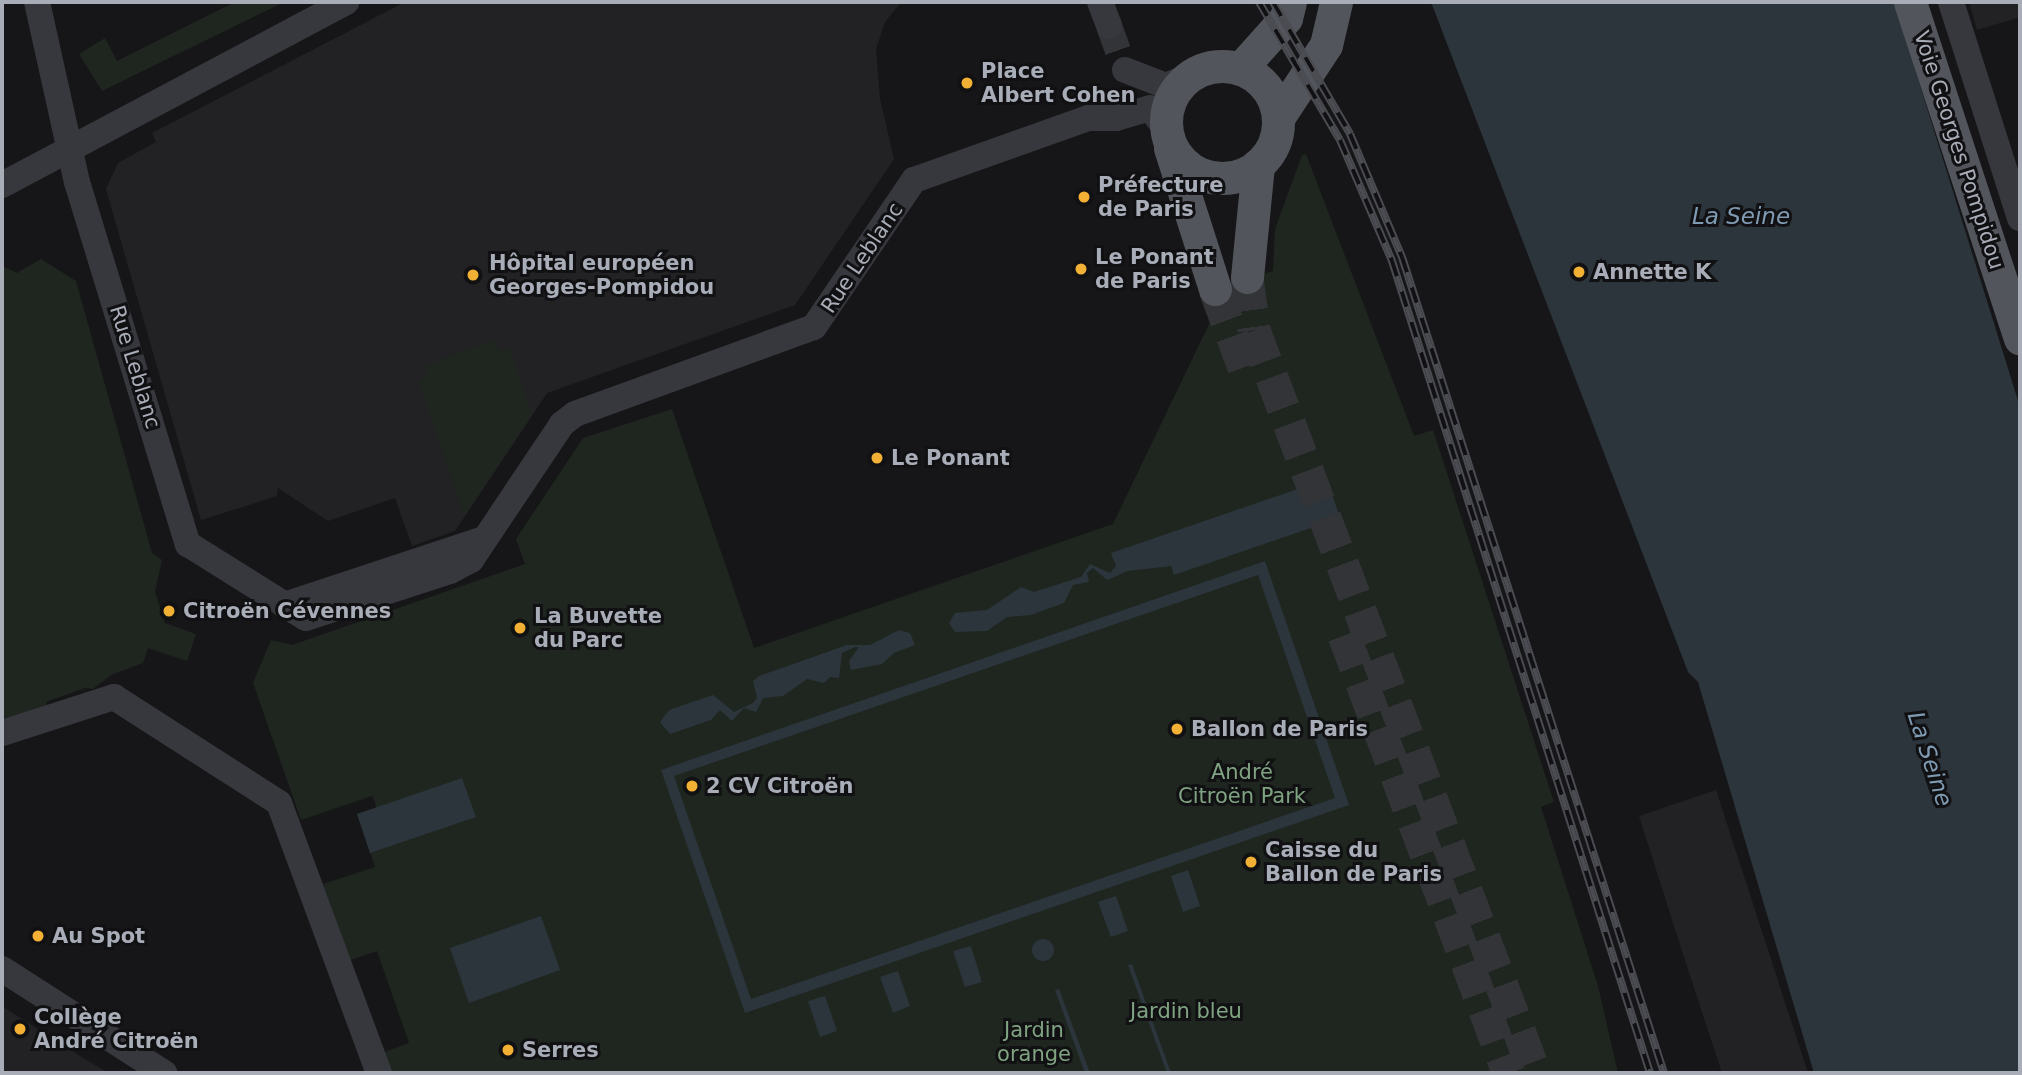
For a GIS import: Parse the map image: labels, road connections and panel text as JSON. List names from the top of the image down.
{
  "streets": {
    "main road": ["Voie Georges Pompidou"],
    "street": ["Rue Leblanc"]
  },
  "water": ["La Seine"],
  "parks": ["André Citroën Park", "Jardin bleu", "Jardin orange"],
  "places": [
    "Place Albert Cohen",
    "Préfecture de Paris",
    "Le Ponant de Paris",
    "Annette K",
    "Hôpital européen Georges-Pompidou",
    "Le Ponant",
    "Citroën Cévennes",
    "La Buvette du Parc",
    "Ballon de Paris",
    "2 CV Citroën",
    "Caisse du Ballon de Paris",
    "Au Spot",
    "Collège André Citroën",
    "Serres"
  ]
}
